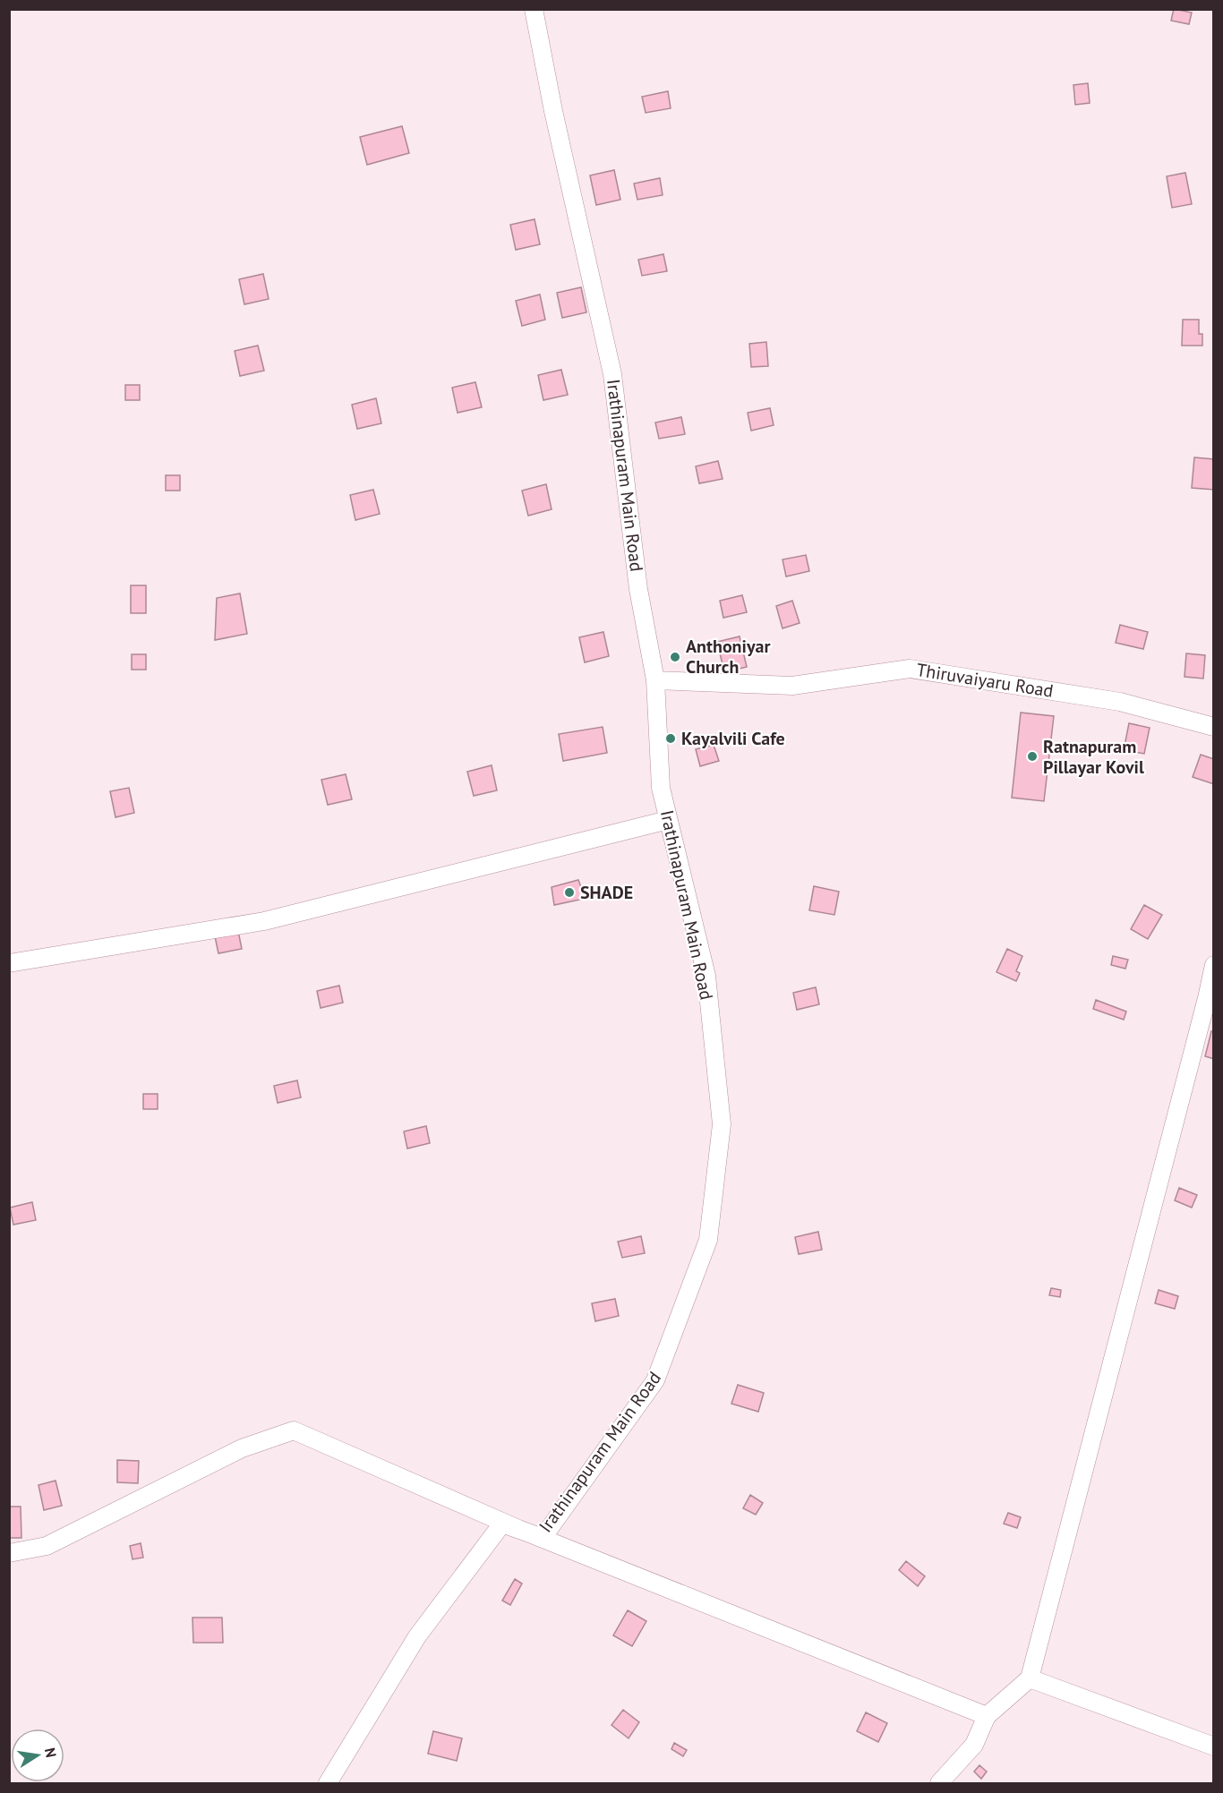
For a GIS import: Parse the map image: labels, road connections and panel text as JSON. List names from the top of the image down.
{
  "streets": {
    "street": ["Irathinapuram Main Road", "Thiruvaiyaru Road"]
  },
  "crossings": [
    ["Irathinapuram Main Road", "Thiruvaiyaru Road"]
  ],
  "places": [
    "Anthoniyar Church",
    "Kayalvili Cafe",
    "Ratnapuram Pillayar Kovil",
    "SHADE"
  ],
  "north": "right"
}
